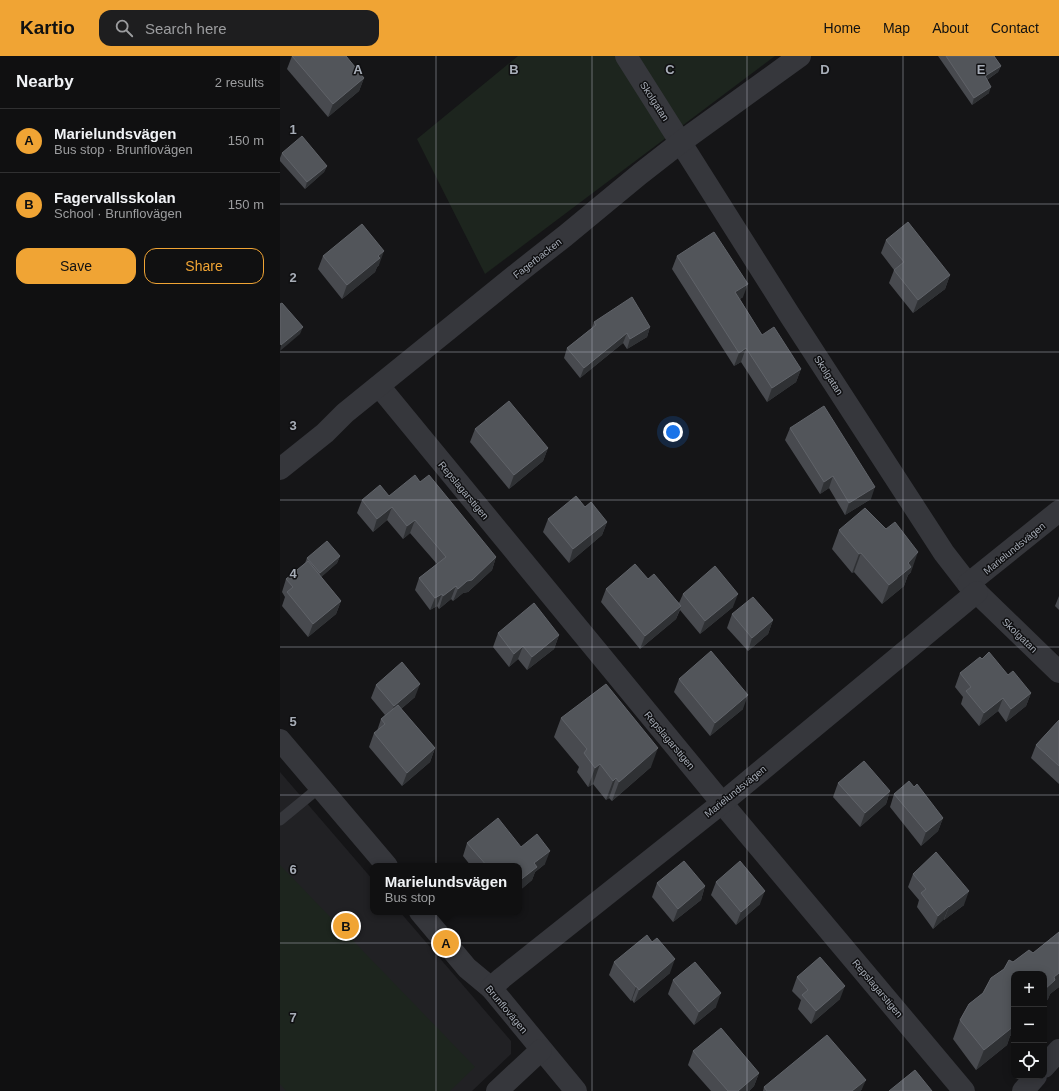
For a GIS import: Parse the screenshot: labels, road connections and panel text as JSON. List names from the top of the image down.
{
  "streets": {
    "street": [
      "Skolgatan",
      "Fagerbacken",
      "Repslagarstigen",
      "Marielundsvägen",
      "Brunflovägen"
    ]
  },
  "crossings": [
    ["Skolgatan", "Fagerbacken"],
    ["Skolgatan", "Marielundsvägen"],
    ["Fagerbacken", "Repslagarstigen"],
    ["Repslagarstigen", "Marielundsvägen"],
    ["Marielundsvägen", "Brunflovägen"]
  ],
  "page": {
    "header": "Kartio",
    "search": "Search here",
    "nav": [
      "Home",
      "Map",
      "About",
      "Contact"
    ],
    "heading": ["Nearby", "2 results"],
    "list": [
      {
        "mark": "A",
        "name": "Marielundsvägen",
        "note": "Bus stop · Brunflovägen",
        "value": "150 m"
      },
      {
        "mark": "B",
        "name": "Fagervallsskolan",
        "note": "School · Brunflovägen",
        "value": "150 m"
      }
    ],
    "buttons": ["Save", "Share"],
    "popup": ["Marielundsvägen", "Bus stop"],
    "pins": ["B", "A"],
    "map_buttons": ["+", "−"]
  },
  "grid": {
    "columns": [
      "A",
      "B",
      "C",
      "D",
      "E"
    ],
    "rows": [
      "1",
      "2",
      "3",
      "4",
      "5",
      "6",
      "7"
    ]
  }
}
